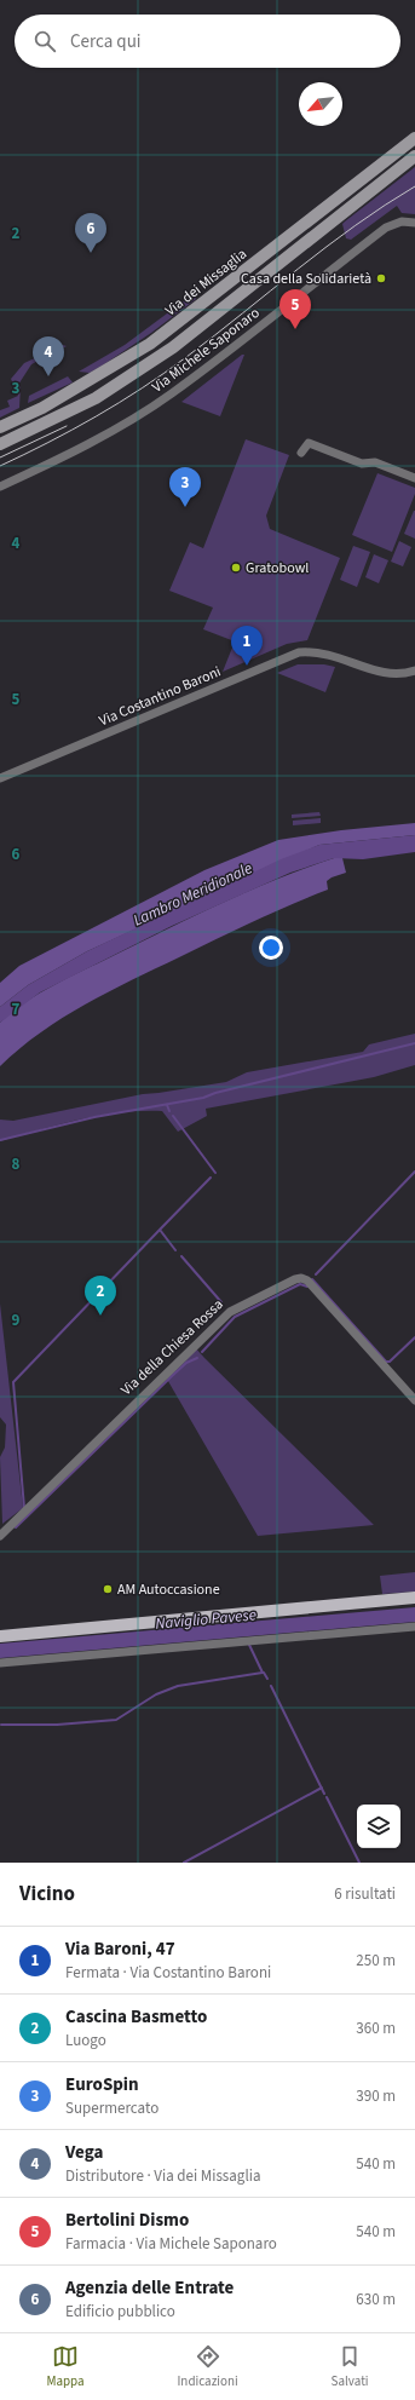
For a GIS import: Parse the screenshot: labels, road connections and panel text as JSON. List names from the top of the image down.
{
  "streets": {
    "main road": ["Via dei Missaglia"],
    "street": ["Via Michele Saponaro", "Via Costantino Baroni", "Via della Chiesa Rossa"]
  },
  "water": ["Lambro Meridionale", "Naviglio Pavese"],
  "places": ["Casa della Solidarietà", "Gratobowl", "AM Autoccasione"],
  "north": "bottom left",
  "page": {
    "search": "Cerca qui",
    "pins": [
      "6",
      "5",
      "4",
      "3",
      "1",
      "2"
    ],
    "heading": ["Vicino", "6 risultati"],
    "list": [
      {
        "mark": "1",
        "name": "Via Baroni, 47",
        "note": "Fermata · Via Costantino Baroni",
        "value": "250 m"
      },
      {
        "mark": "2",
        "name": "Cascina Basmetto",
        "note": "Luogo",
        "value": "360 m"
      },
      {
        "mark": "3",
        "name": "EuroSpin",
        "note": "Supermercato",
        "value": "390 m"
      },
      {
        "mark": "4",
        "name": "Vega",
        "note": "Distributore · Via dei Missaglia",
        "value": "540 m"
      },
      {
        "mark": "5",
        "name": "Bertolini Dismo",
        "note": "Farmacia · Via Michele Saponaro",
        "value": "540 m"
      },
      {
        "mark": "6",
        "name": "Agenzia delle Entrate",
        "note": "Edificio pubblico",
        "value": "630 m"
      }
    ],
    "nav": ["Mappa", "Indicazioni", "Salvati"]
  },
  "grid": {
    "rows": [
      "2",
      "3",
      "4",
      "5",
      "6",
      "7",
      "8",
      "9"
    ]
  }
}
